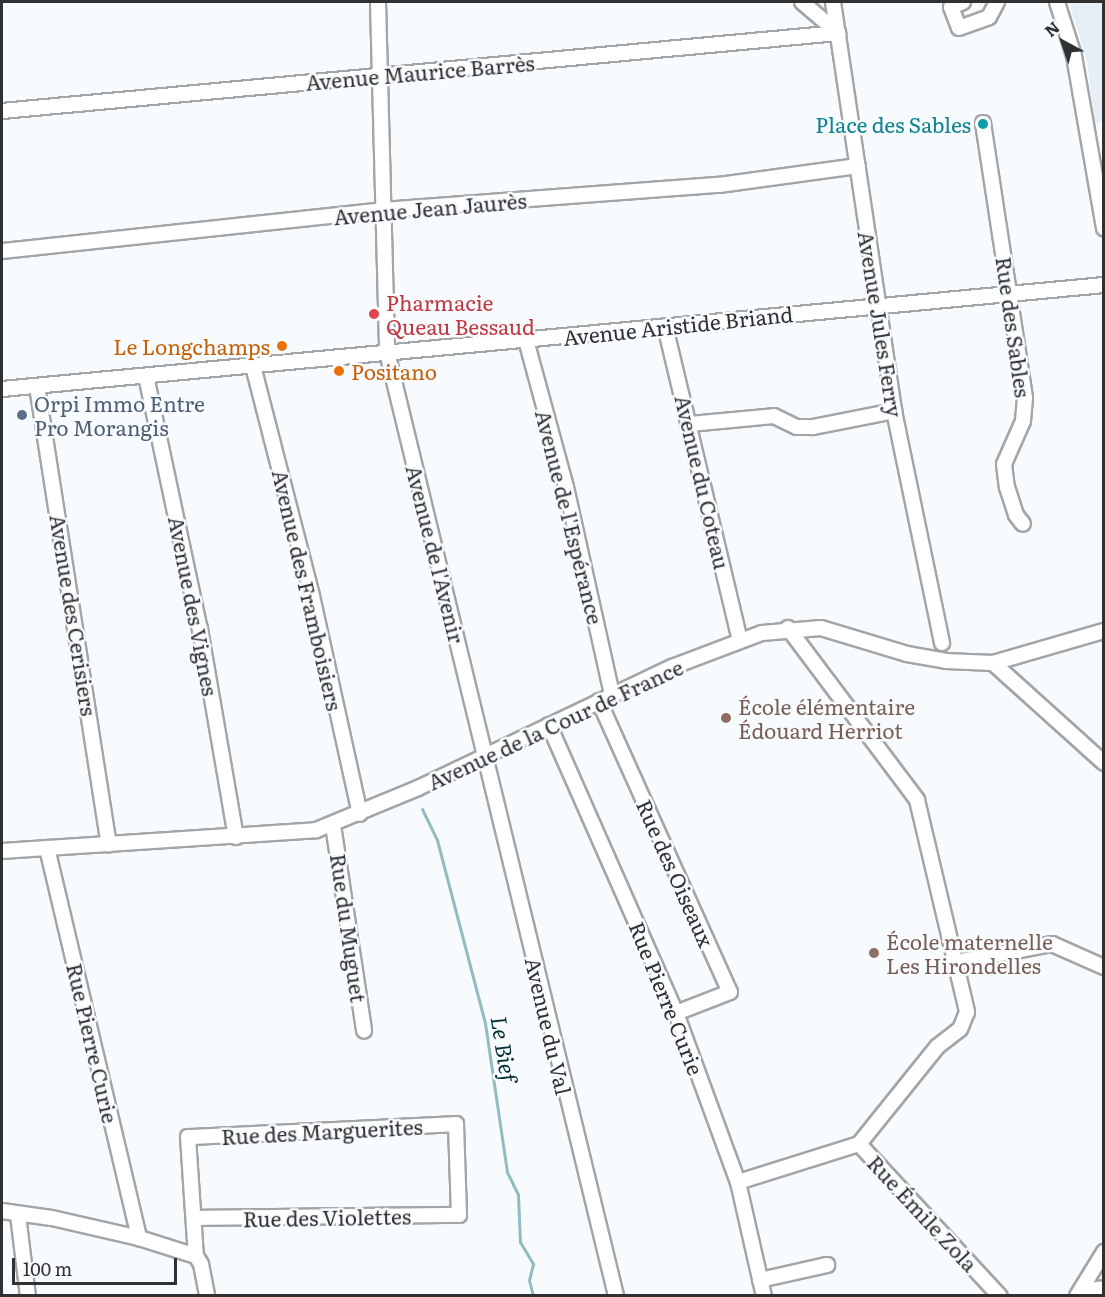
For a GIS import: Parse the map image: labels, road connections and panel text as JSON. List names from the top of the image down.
{
  "streets": {
    "street": [
      "Avenue Maurice Barrès",
      "Avenue Jean Jaurès",
      "Avenue Jules Ferry",
      "Avenue Aristide Briand",
      "Rue des Sables",
      "Avenue du Coteau",
      "Avenue de l'Espérance",
      "Avenue de l'Avenir",
      "Avenue des Framboisiers",
      "Avenue des Vignes",
      "Avenue des Cerisiers",
      "Avenue de la Cour de France",
      "Rue des Oiseaux",
      "Rue du Muguet",
      "Rue Pierre Curie",
      "Avenue du Val",
      "Rue des Marguerites",
      "Rue Émile Zola",
      "Rue des Violettes"
    ]
  },
  "crossings": [
    ["Avenue Maurice Barrès", "Avenue Jules Ferry"],
    ["Avenue Maurice Barrès", "Avenue de l'Avenir"],
    ["Avenue Jean Jaurès", "Avenue Jules Ferry"],
    ["Avenue Jean Jaurès", "Avenue de l'Avenir"],
    ["Avenue Jules Ferry", "Avenue Aristide Briand"],
    ["Avenue Aristide Briand", "Rue des Sables"],
    ["Avenue Aristide Briand", "Avenue du Coteau"],
    ["Avenue Aristide Briand", "Avenue de l'Espérance"],
    ["Avenue Aristide Briand", "Avenue de l'Avenir"],
    ["Avenue Aristide Briand", "Avenue des Framboisiers"],
    ["Avenue Aristide Briand", "Avenue des Vignes"],
    ["Avenue Aristide Briand", "Avenue des Cerisiers"],
    ["Avenue du Coteau", "Avenue de la Cour de France"],
    ["Avenue de l'Espérance", "Avenue de la Cour de France"],
    ["Avenue de l'Avenir", "Avenue de la Cour de France"],
    ["Avenue de l'Avenir", "Avenue du Val"],
    ["Avenue des Framboisiers", "Avenue de la Cour de France"],
    ["Avenue des Vignes", "Avenue de la Cour de France"],
    ["Avenue des Cerisiers", "Avenue de la Cour de France"],
    ["Avenue de la Cour de France", "Rue des Oiseaux"],
    ["Avenue de la Cour de France", "Rue du Muguet"],
    ["Avenue de la Cour de France", "Rue Pierre Curie"],
    ["Avenue de la Cour de France", "Avenue du Val"],
    ["Rue des Oiseaux", "Rue Pierre Curie"],
    ["Rue Pierre Curie", "Rue Émile Zola"],
    ["Rue des Marguerites", "Rue des Violettes"]
  ],
  "water": ["Le Bief"],
  "places": [
    "Place des Sables",
    "Pharmacie Queau Bessaud",
    "Le Longchamps",
    "Positano",
    "Orpi Immo Entre Pro Morangis",
    "École élémentaire Édouard Herriot",
    "École maternelle Les Hirondelles"
  ],
  "scale_bar": "100 m",
  "north": "top left"
}
